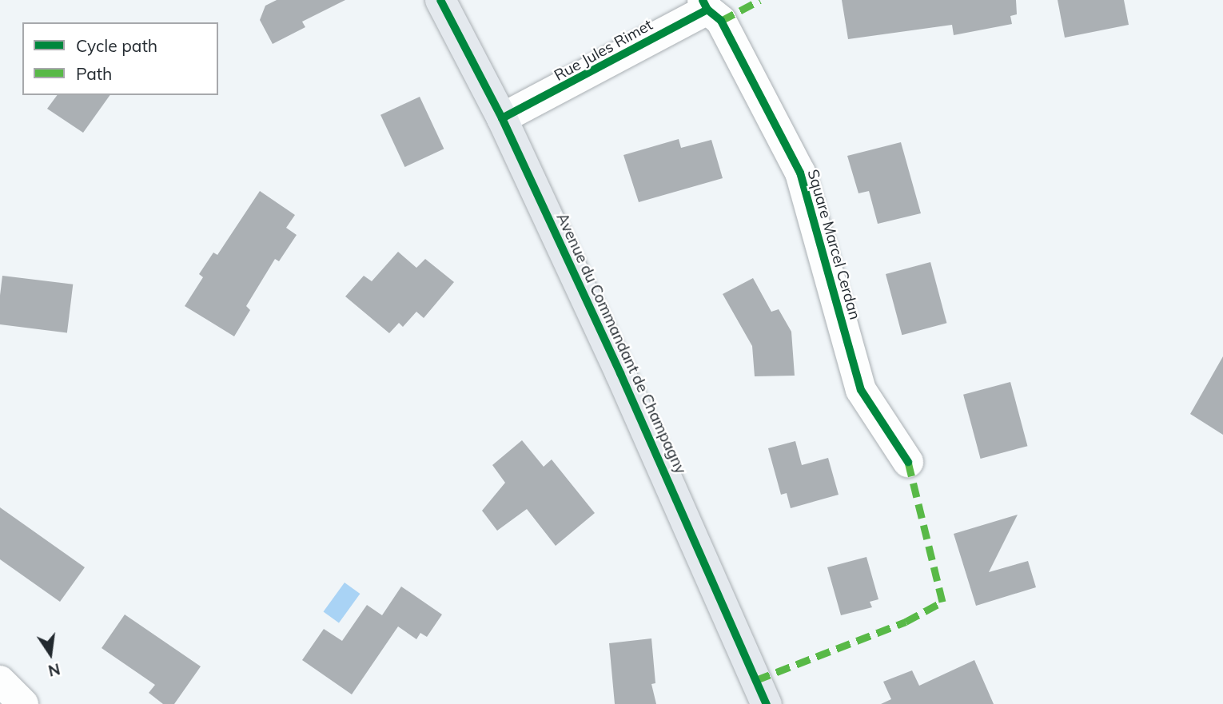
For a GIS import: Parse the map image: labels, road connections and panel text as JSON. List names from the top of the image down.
{
  "streets": {
    "main road": ["Avenue du Commandant de Champagny"],
    "street": ["Rue Jules Rimet", "Square Marcel Cerdan"]
  },
  "crossings": [
    ["Rue Jules Rimet", "Square Marcel Cerdan"],
    ["Rue Jules Rimet", "Avenue du Commandant de Champagny"]
  ],
  "legend": ["Cycle path", "Path"],
  "north": "bottom"
}
